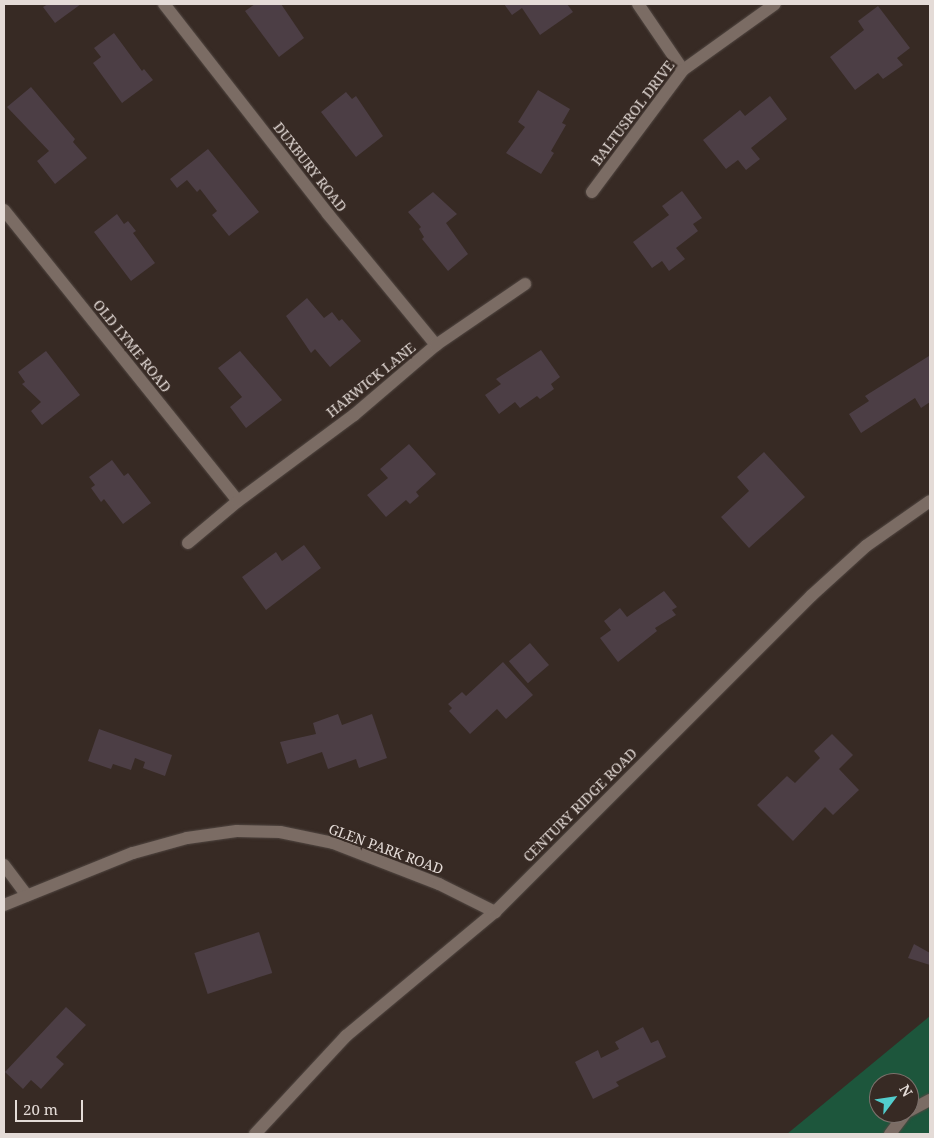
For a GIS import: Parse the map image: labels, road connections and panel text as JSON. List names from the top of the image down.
{
  "streets": {
    "street": [
      "BALTUSROL DRIVE",
      "DUXBURY ROAD",
      "OLD LYME ROAD",
      "HARWICK LANE",
      "CENTURY RIDGE ROAD",
      "GLEN PARK ROAD"
    ]
  },
  "crossings": [
    ["DUXBURY ROAD", "HARWICK LANE"],
    ["OLD LYME ROAD", "HARWICK LANE"],
    ["CENTURY RIDGE ROAD", "GLEN PARK ROAD"]
  ],
  "scale_bar": "20 m",
  "north": "top right"
}
